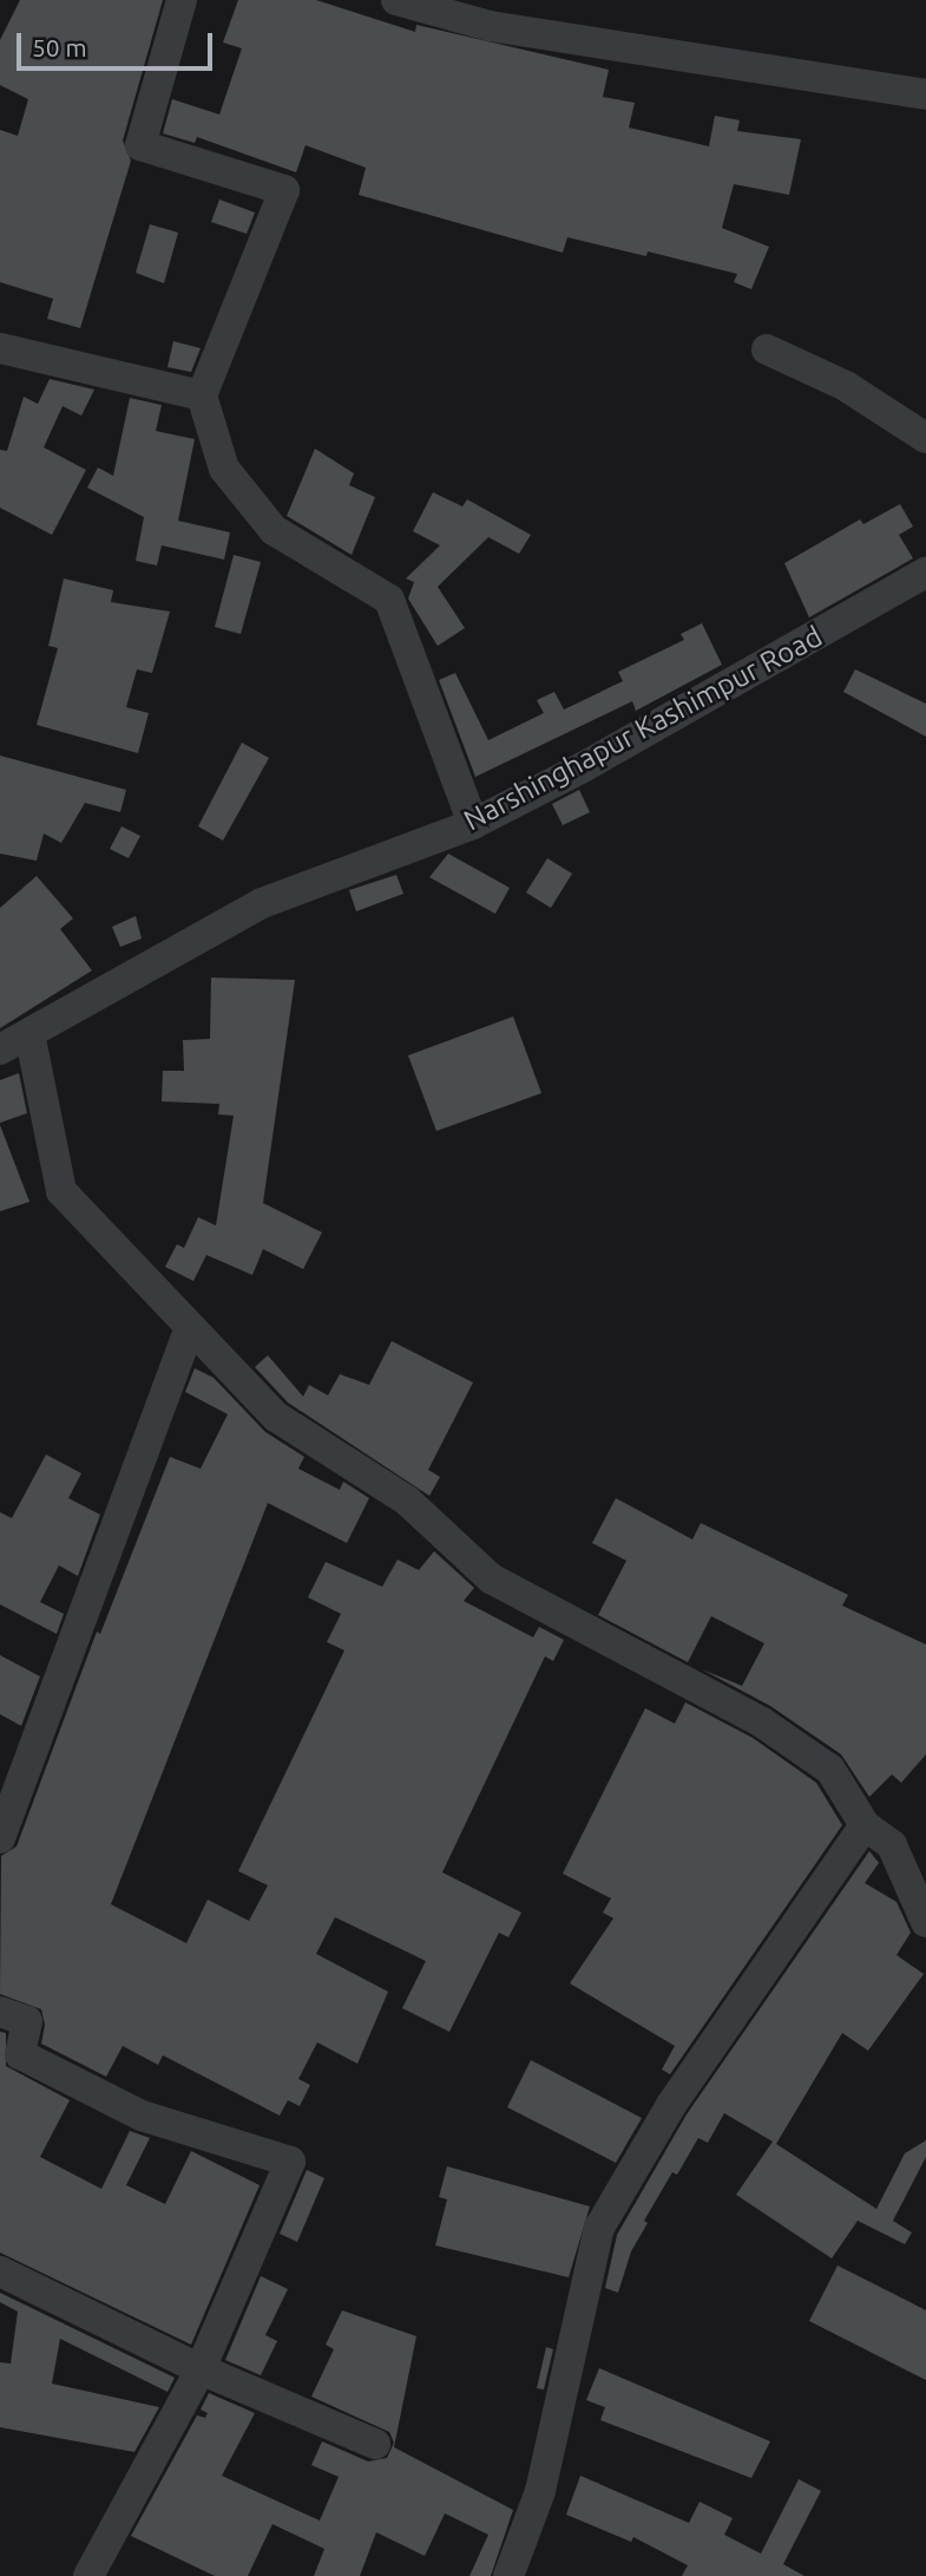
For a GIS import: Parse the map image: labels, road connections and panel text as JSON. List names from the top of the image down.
{
  "streets": {
    "street": ["Narshinghapur Kashimpur Road"]
  },
  "scale_bar": "50 m"
}
